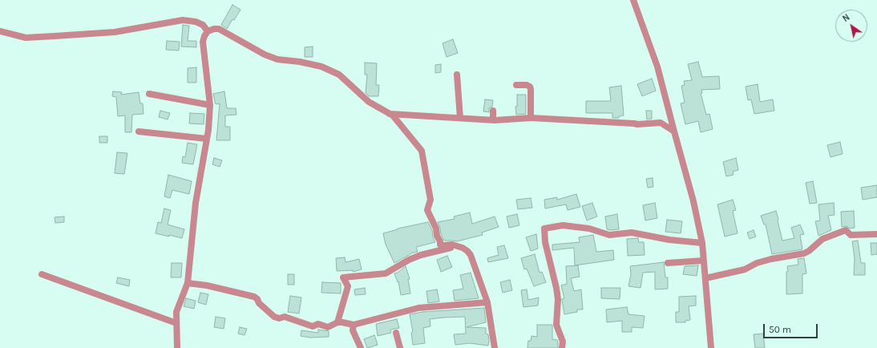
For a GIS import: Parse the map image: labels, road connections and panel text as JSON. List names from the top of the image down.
{
  "scale_bar": "50 m",
  "north": "top left"
}
